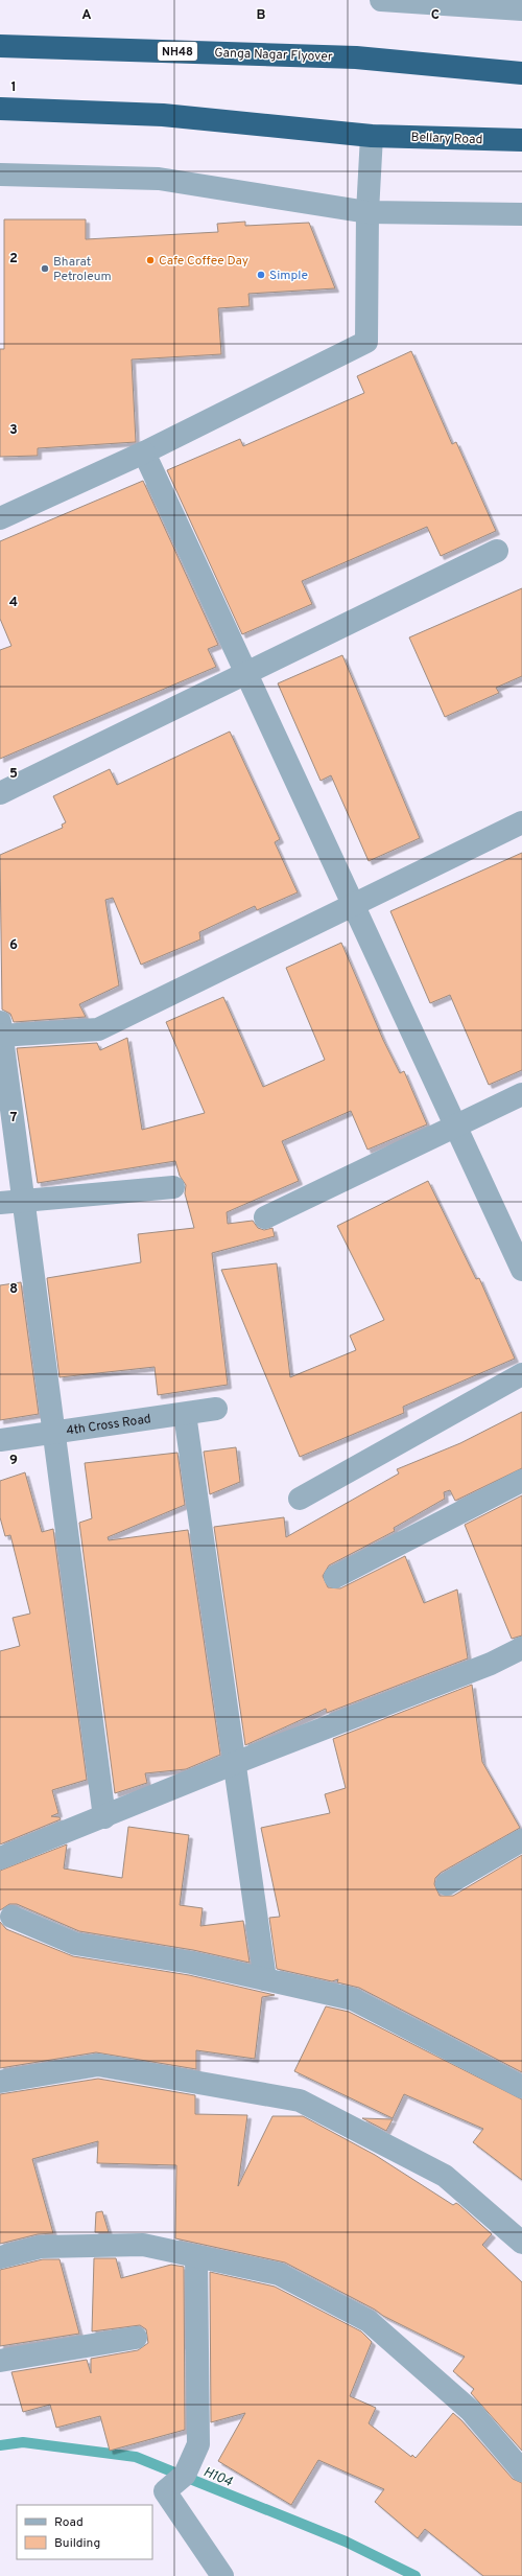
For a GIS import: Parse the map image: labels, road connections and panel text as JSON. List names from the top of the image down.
{
  "streets": {
    "highway": ["NH48", "Ganga Nagar Flyover", "Bellary Road"],
    "street": ["4th Cross Road"]
  },
  "water": ["H104"],
  "places": ["Cafe Coffee Day", "Bharat Petroleum", "Simple"],
  "legend": ["Road", "Building"],
  "grid": {
    "columns": ["A", "B", "C"],
    "rows": [
      "1",
      "2",
      "3",
      "4",
      "5",
      "6",
      "7",
      "8",
      "9"
    ]
  }
}
